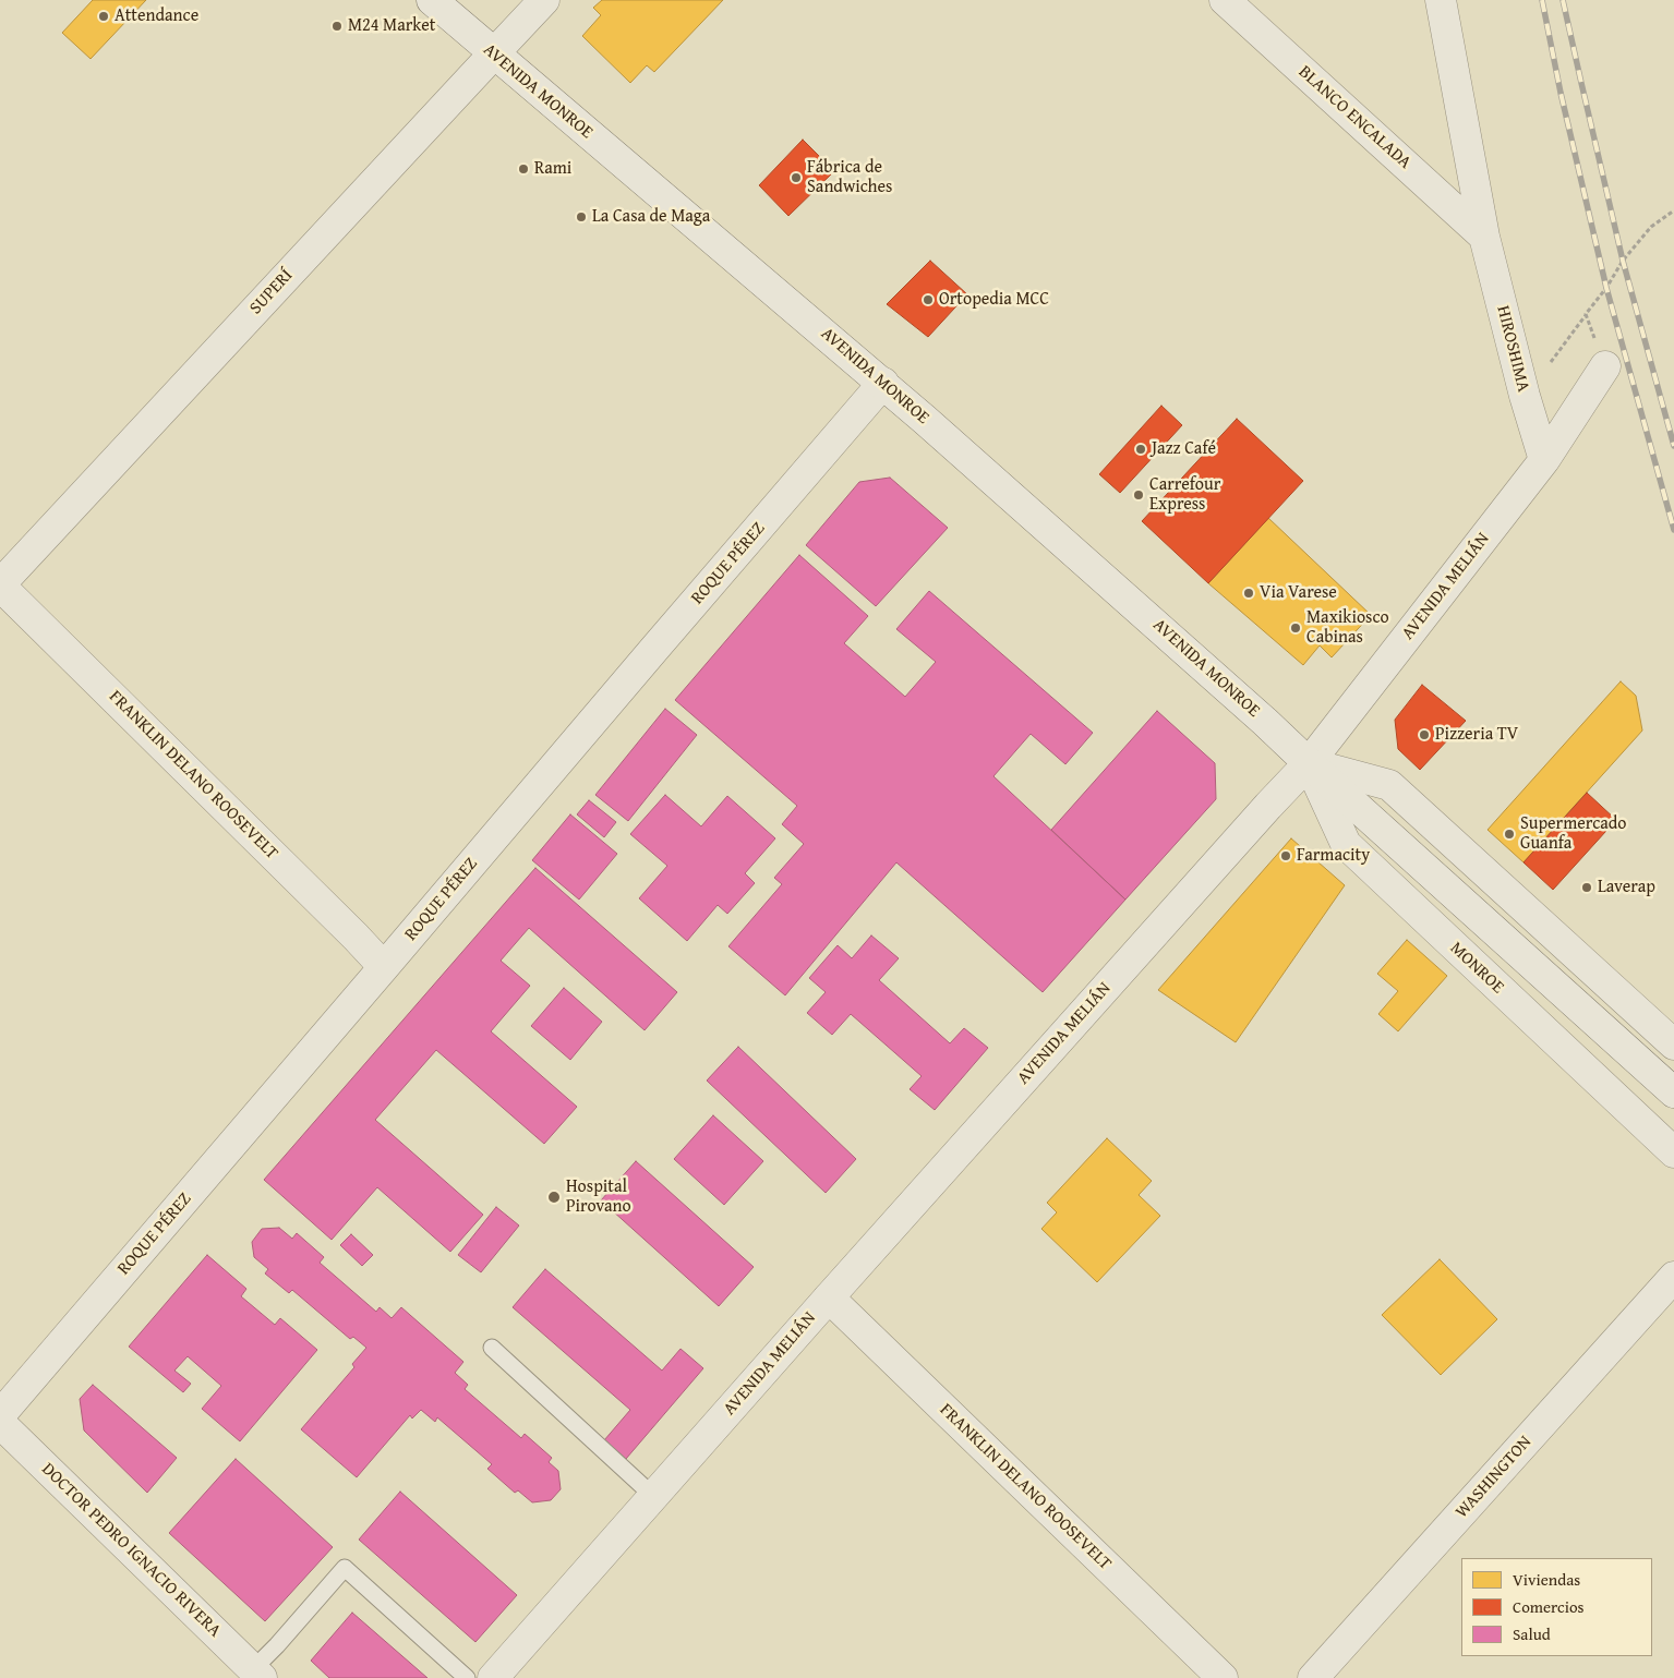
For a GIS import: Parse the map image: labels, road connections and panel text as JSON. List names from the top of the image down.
{
  "streets": {
    "street": [
      "AVENIDA MONROE",
      "BLANCO ENCALADA",
      "SUPERÍ",
      "HIROSHIMA",
      "ROQUE PÉREZ",
      "AVENIDA MELIÁN",
      "FRANKLIN DELANO ROOSEVELT",
      "MONROE",
      "WASHINGTON",
      "DOCTOR PEDRO IGNACIO RIVERA"
    ]
  },
  "crossings": [
    ["AVENIDA MONROE", "SUPERÍ"],
    ["AVENIDA MONROE", "ROQUE PÉREZ"],
    ["AVENIDA MONROE", "AVENIDA MELIÁN"],
    ["AVENIDA MONROE", "MONROE"],
    ["BLANCO ENCALADA", "HIROSHIMA"],
    ["SUPERÍ", "FRANKLIN DELANO ROOSEVELT"],
    ["HIROSHIMA", "AVENIDA MELIÁN"],
    ["ROQUE PÉREZ", "FRANKLIN DELANO ROOSEVELT"],
    ["AVENIDA MELIÁN", "FRANKLIN DELANO ROOSEVELT"],
    ["AVENIDA MELIÁN", "MONROE"]
  ],
  "places": [
    "Attendance",
    "M24 Market",
    "Rami",
    "Fábrica de Sandwiches",
    "La Casa de Maga",
    "Ortopedia MCC",
    "Jazz Café",
    "Carrefour Express",
    "Via Varese",
    "Maxikiosco Cabinas",
    "Pizzeria TV",
    "Supermercado Guanfa",
    "Farmacity",
    "Laverap",
    "Hospital Pirovano"
  ],
  "legend": ["Viviendas", "Comercios", "Salud"]
}
